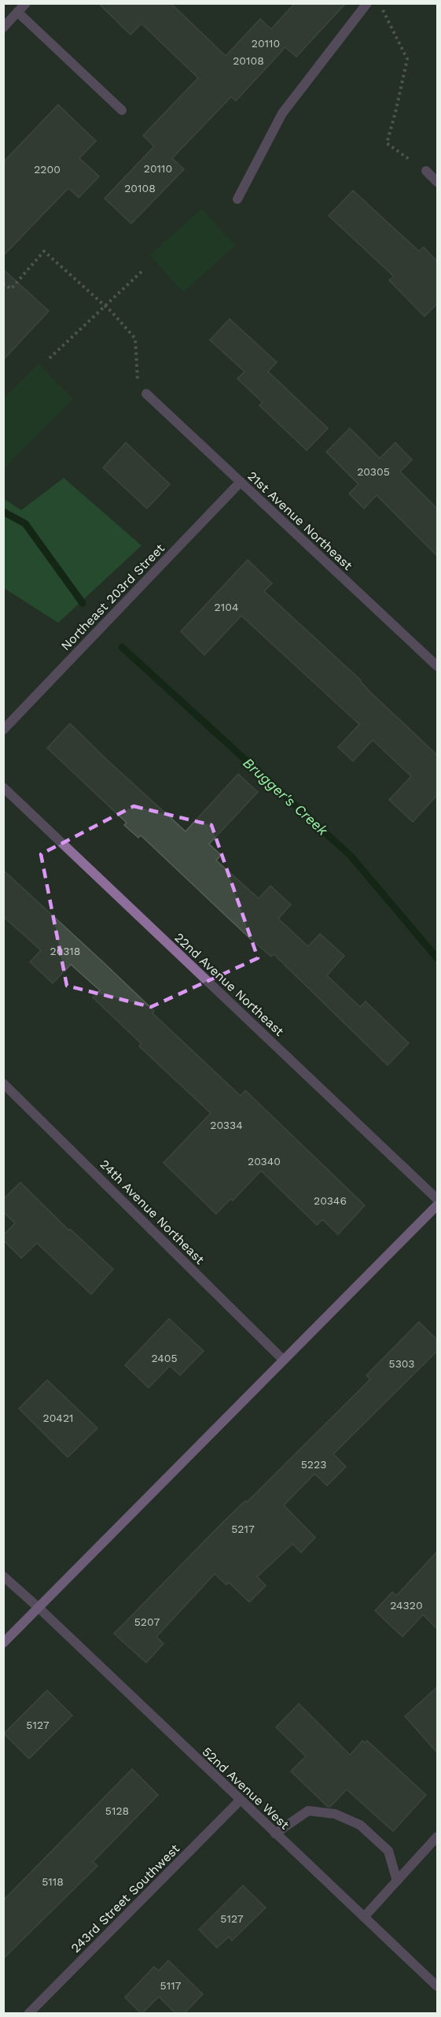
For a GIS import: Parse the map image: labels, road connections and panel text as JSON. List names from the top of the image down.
{
  "streets": {
    "street": [
      "21st Avenue Northeast",
      "Northeast 203rd Street",
      "22nd Avenue Northeast",
      "24th Avenue Northeast",
      "52nd Avenue West",
      "243rd Street Southwest"
    ]
  },
  "crossings": [
    ["21st Avenue Northeast", "Northeast 203rd Street"],
    ["52nd Avenue West", "243rd Street Southwest"]
  ],
  "water": ["Brugger's Creek"],
  "house_numbers": [
    "20110",
    "20108",
    "20110",
    "2200",
    "20108",
    "20305",
    "2104",
    "20318",
    "20334",
    "20340",
    "20346",
    "2405",
    "5303",
    "20421",
    "5223",
    "5217",
    "24320",
    "5207",
    "5127",
    "5128",
    "5118",
    "5127",
    "5117"
  ]
}
